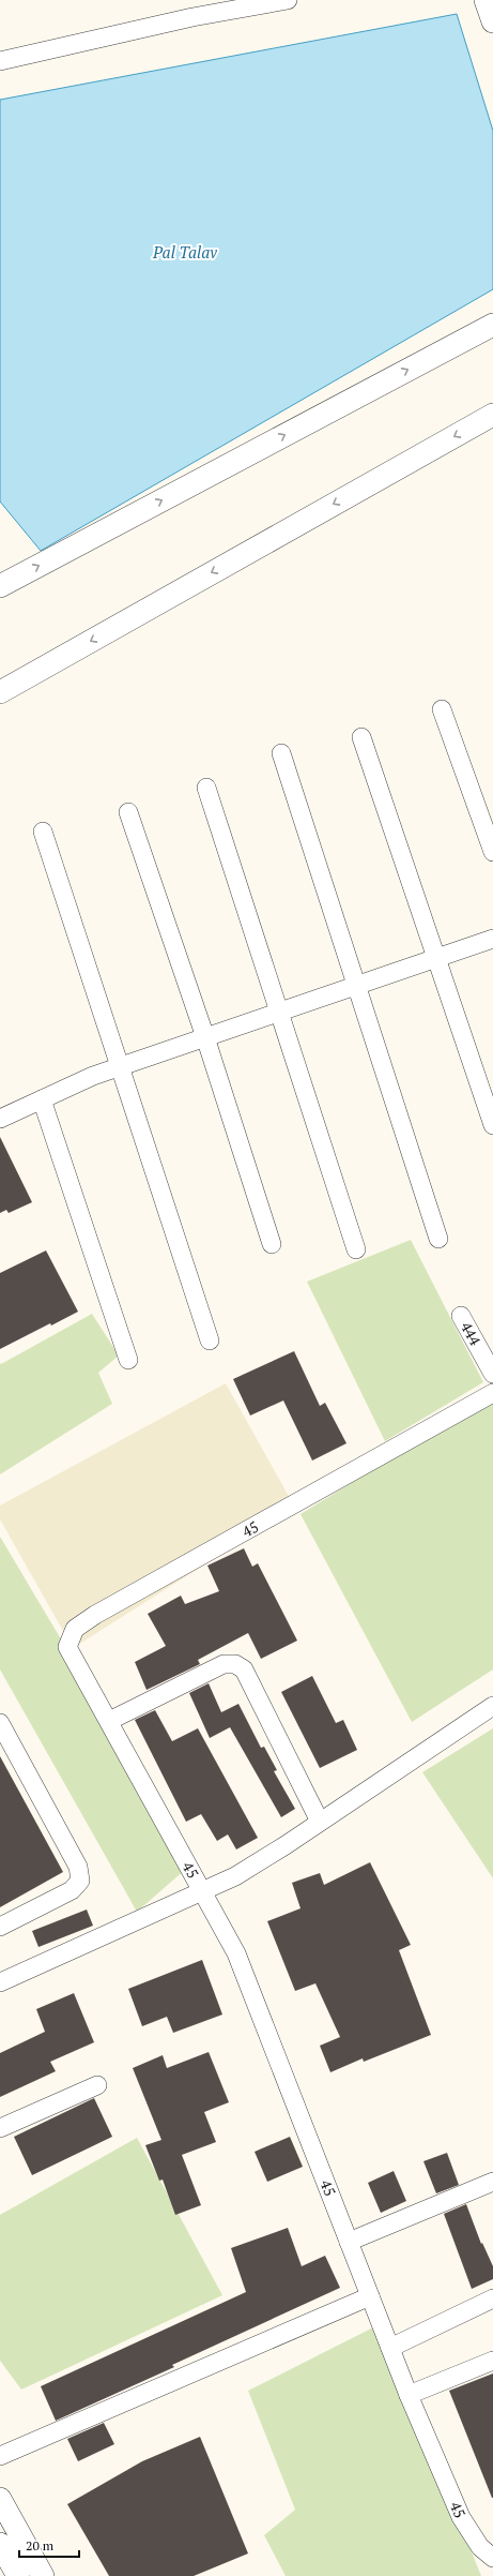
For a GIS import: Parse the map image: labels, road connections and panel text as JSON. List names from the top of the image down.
{
  "streets": {
    "street": ["444", "45"]
  },
  "water": ["Pal Talav"],
  "scale_bar": "20 m"
}
